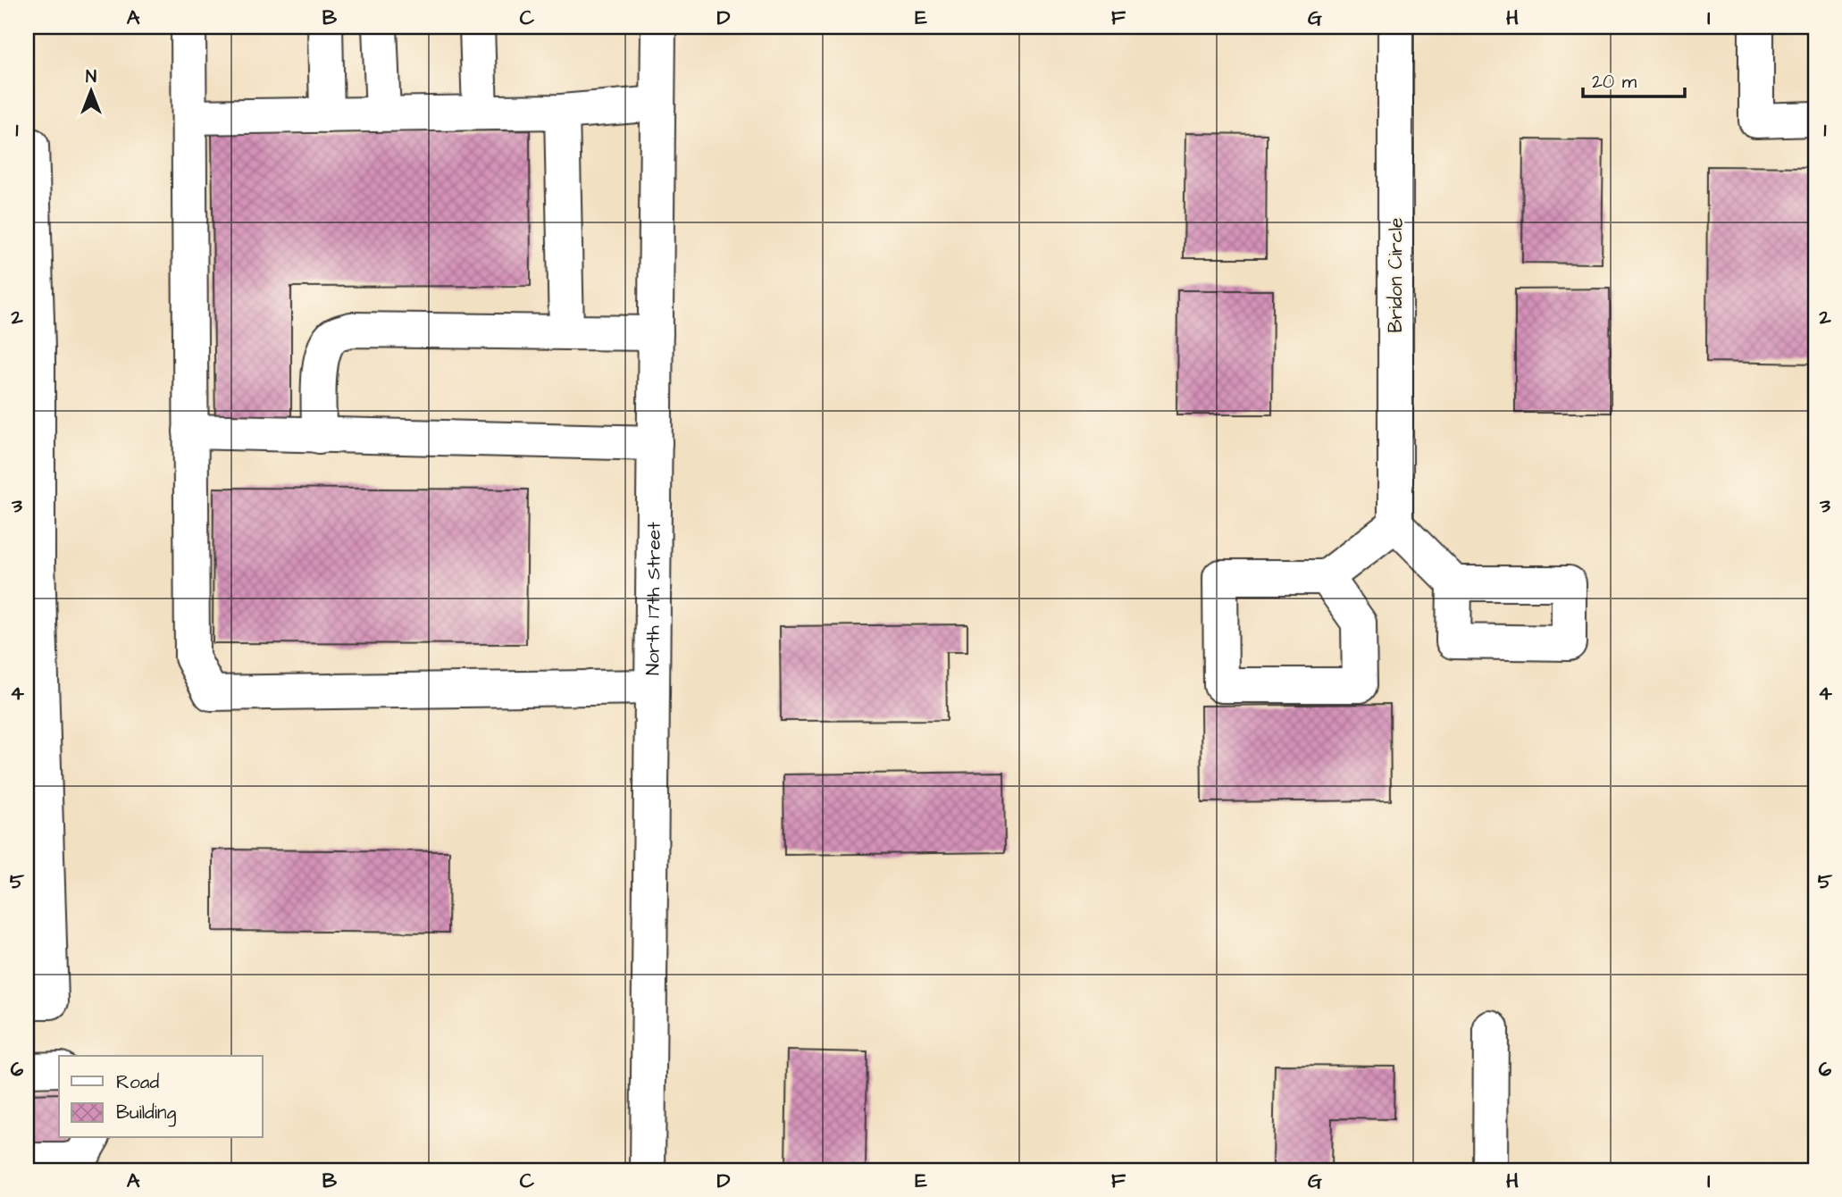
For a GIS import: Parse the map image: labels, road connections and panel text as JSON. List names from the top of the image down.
{
  "streets": {
    "street": ["Bridon Circle", "North 17th Street"]
  },
  "legend": ["Road", "Building"],
  "scale_bar": "20 m",
  "north": "top",
  "grid": {
    "columns": [
      "A",
      "B",
      "C",
      "D",
      "E",
      "F",
      "G",
      "H",
      "I"
    ],
    "rows": [
      "1",
      "2",
      "3",
      "4",
      "5",
      "6"
    ]
  }
}
